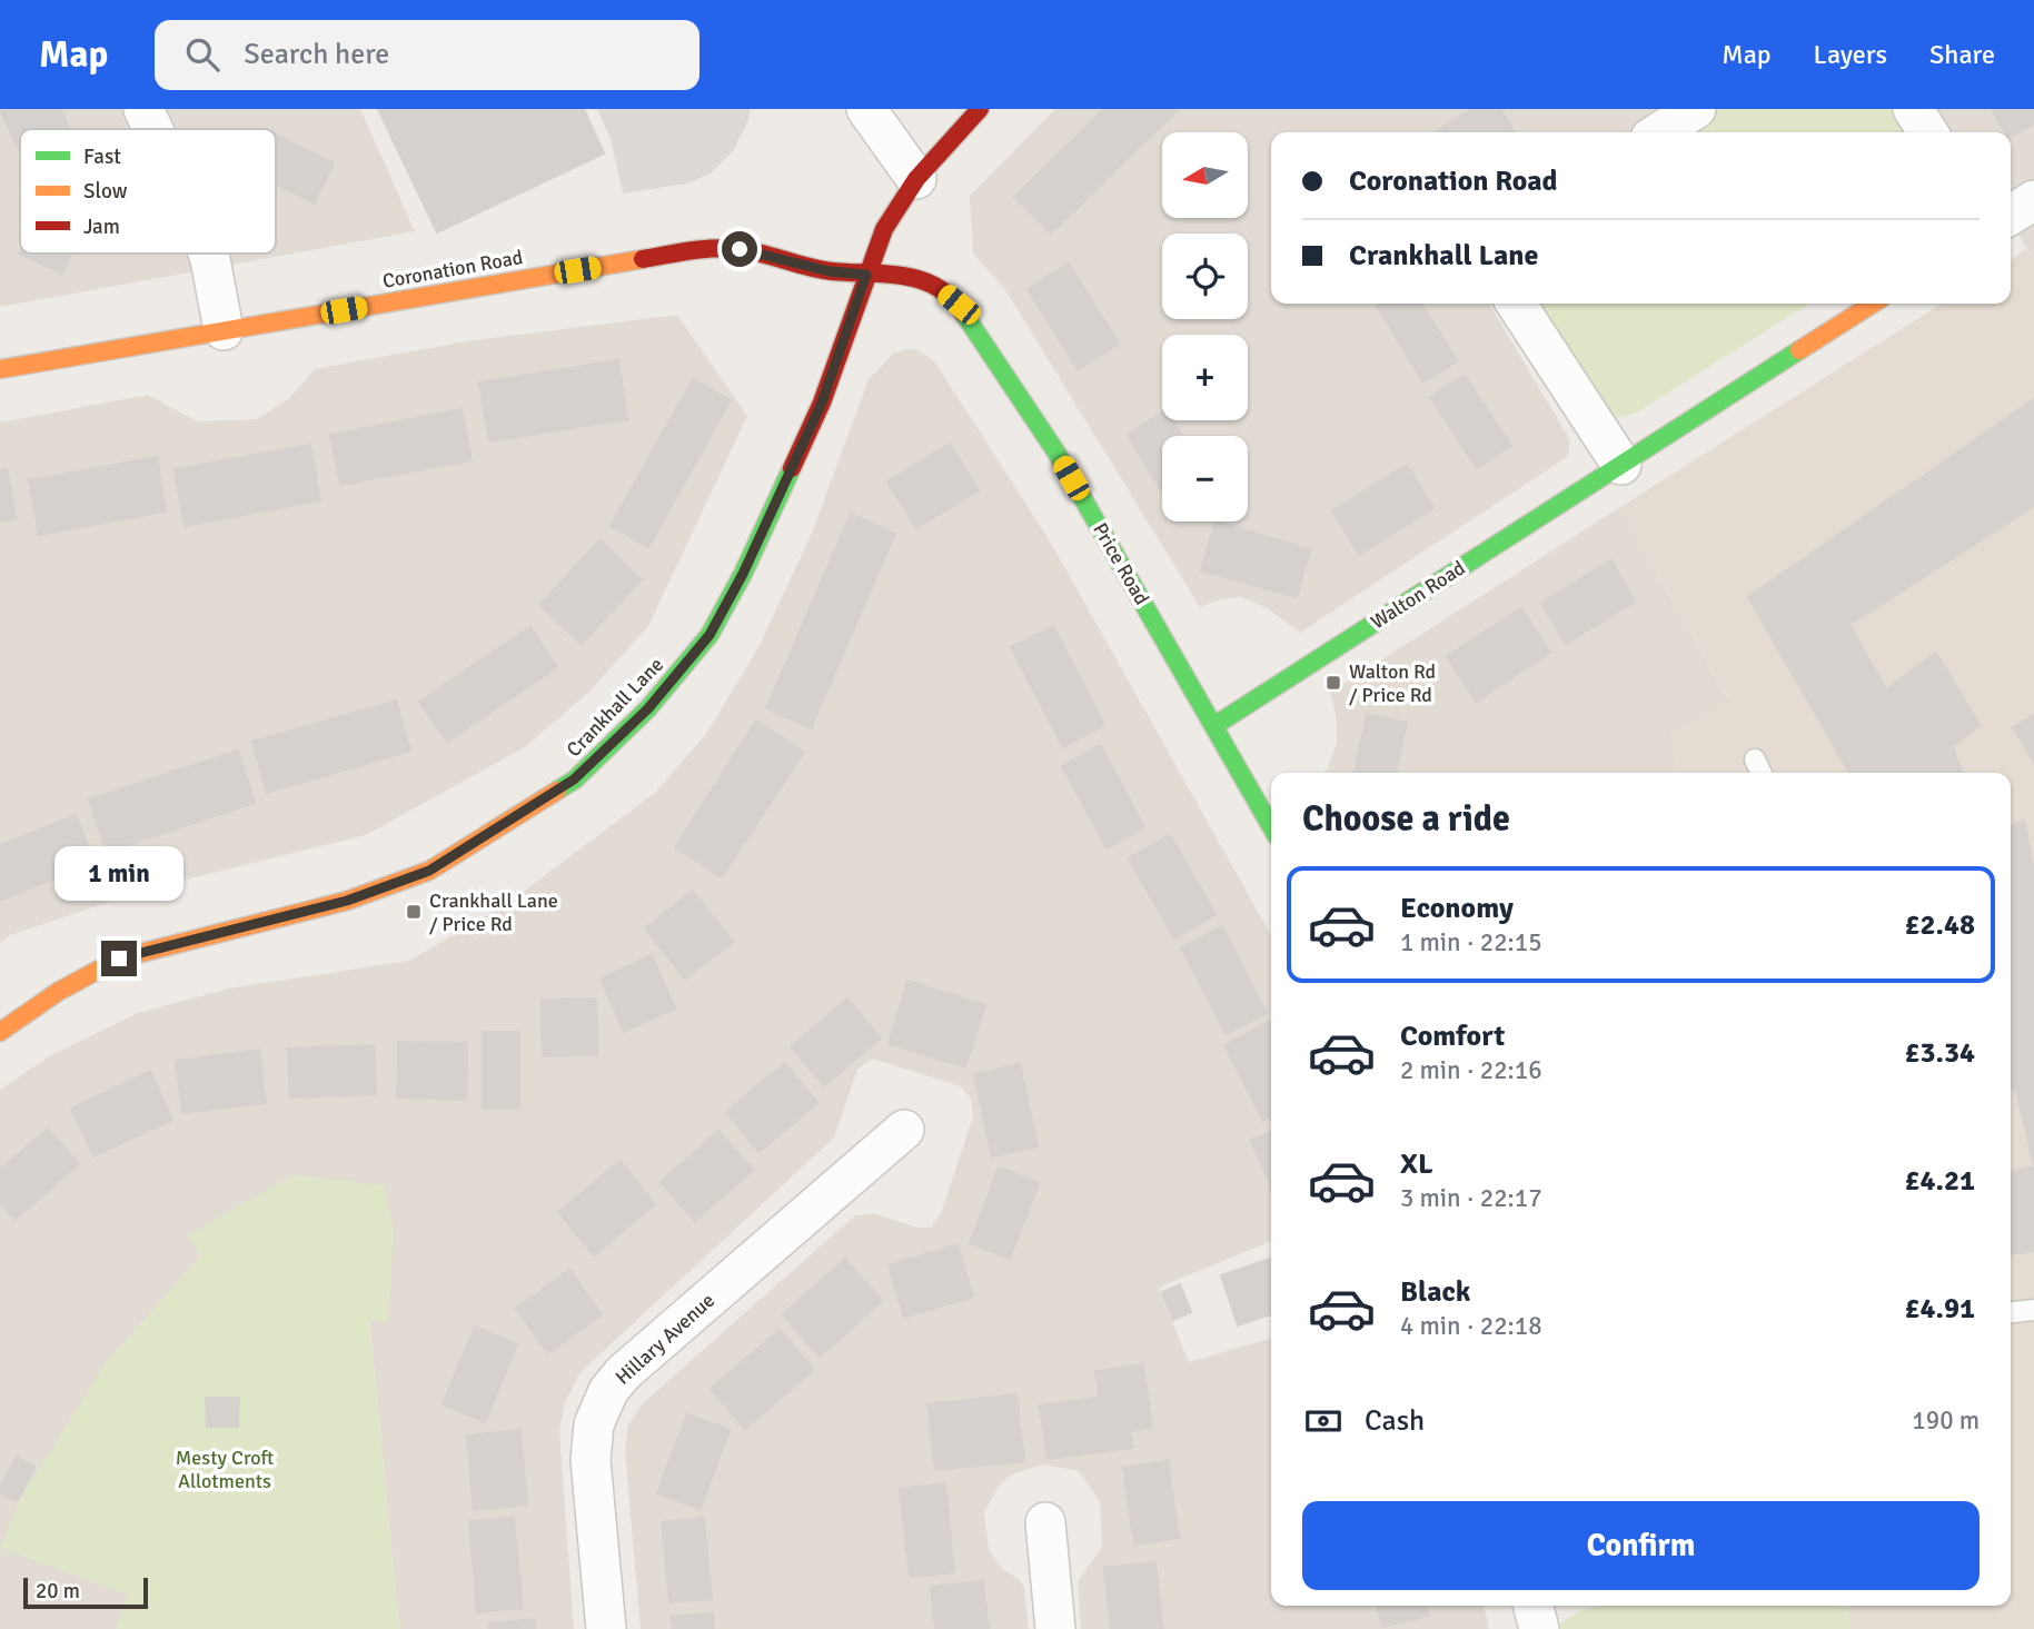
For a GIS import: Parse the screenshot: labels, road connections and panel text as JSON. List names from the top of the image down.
{
  "streets": {
    "street": [
      "Coronation Road",
      "Price Road",
      "Walton Road",
      "Crankhall Lane",
      "Hillary Avenue"
    ]
  },
  "crossings": [
    ["Coronation Road", "Price Road"],
    ["Coronation Road", "Crankhall Lane"],
    ["Price Road", "Walton Road"],
    ["Price Road", "Crankhall Lane"]
  ],
  "parks": ["Mesty Croft Allotments"],
  "places": {
    "transit": ["Walton Rd / Price Rd", "Crankhall Lane / Price Rd"]
  },
  "legend": ["Fast", "Slow", "Jam"],
  "scale_bar": "20 m",
  "north": "left",
  "page": {
    "header": "Map",
    "search": "Search here",
    "nav": ["Map", "Layers", "Share"],
    "map_buttons": ["+", "−"],
    "banner": ["Coronation Road", "Crankhall Lane"],
    "heading": "Choose a ride",
    "bubble": "1 min",
    "list": [
      {
        "name": "Economy",
        "note": "1 min · 22:15",
        "value": "£2.48"
      },
      {
        "name": "Comfort",
        "note": "2 min · 22:16",
        "value": "£3.34"
      },
      {
        "name": "XL",
        "note": "3 min · 22:17",
        "value": "£4.21"
      },
      {
        "name": "Black",
        "note": "4 min · 22:18",
        "value": "£4.91"
      }
    ],
    "pay": ["Cash", "190 m"],
    "buttons": "Confirm",
    "scale": "20 m"
  }
}
